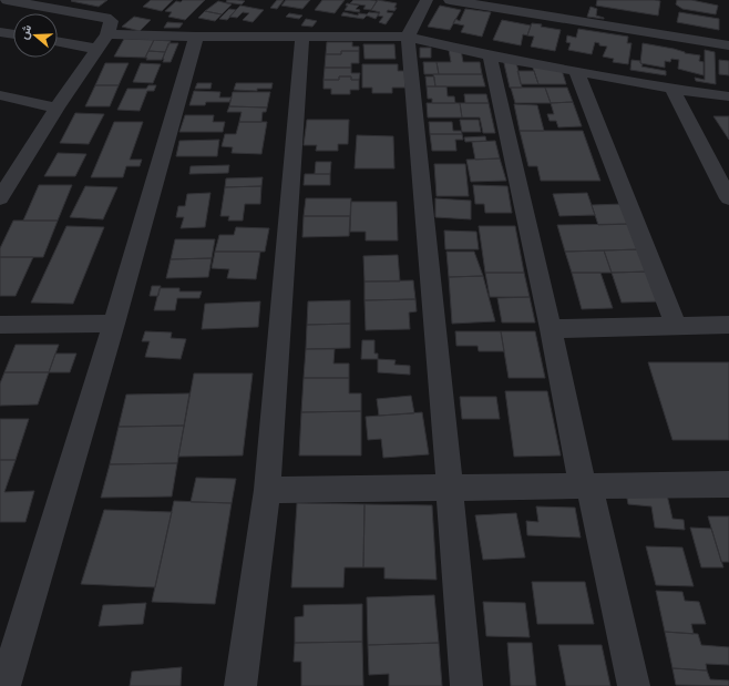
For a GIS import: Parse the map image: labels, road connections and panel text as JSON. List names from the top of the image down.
{
  "north": "left"
}
